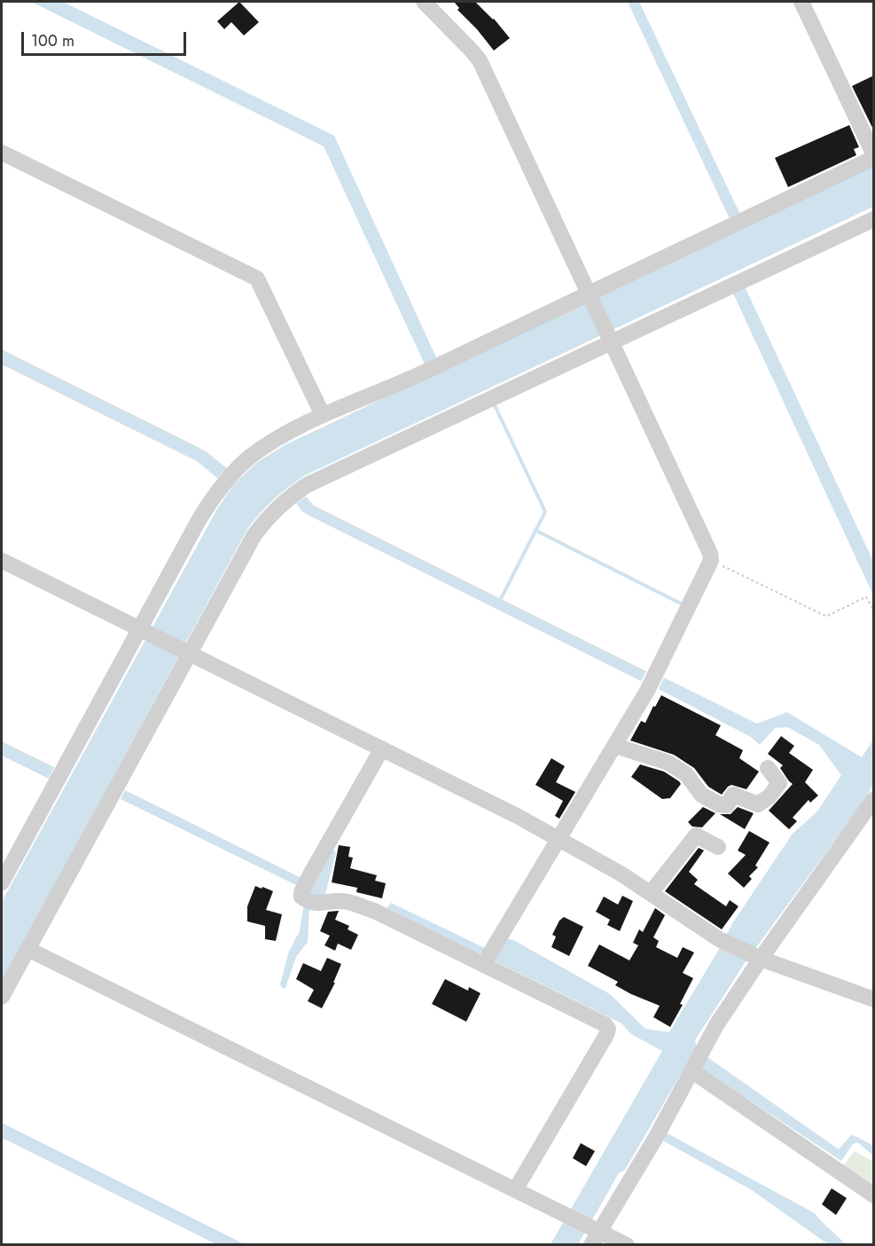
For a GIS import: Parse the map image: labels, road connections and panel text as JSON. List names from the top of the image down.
{
  "scale_bar": "100 m"
}
